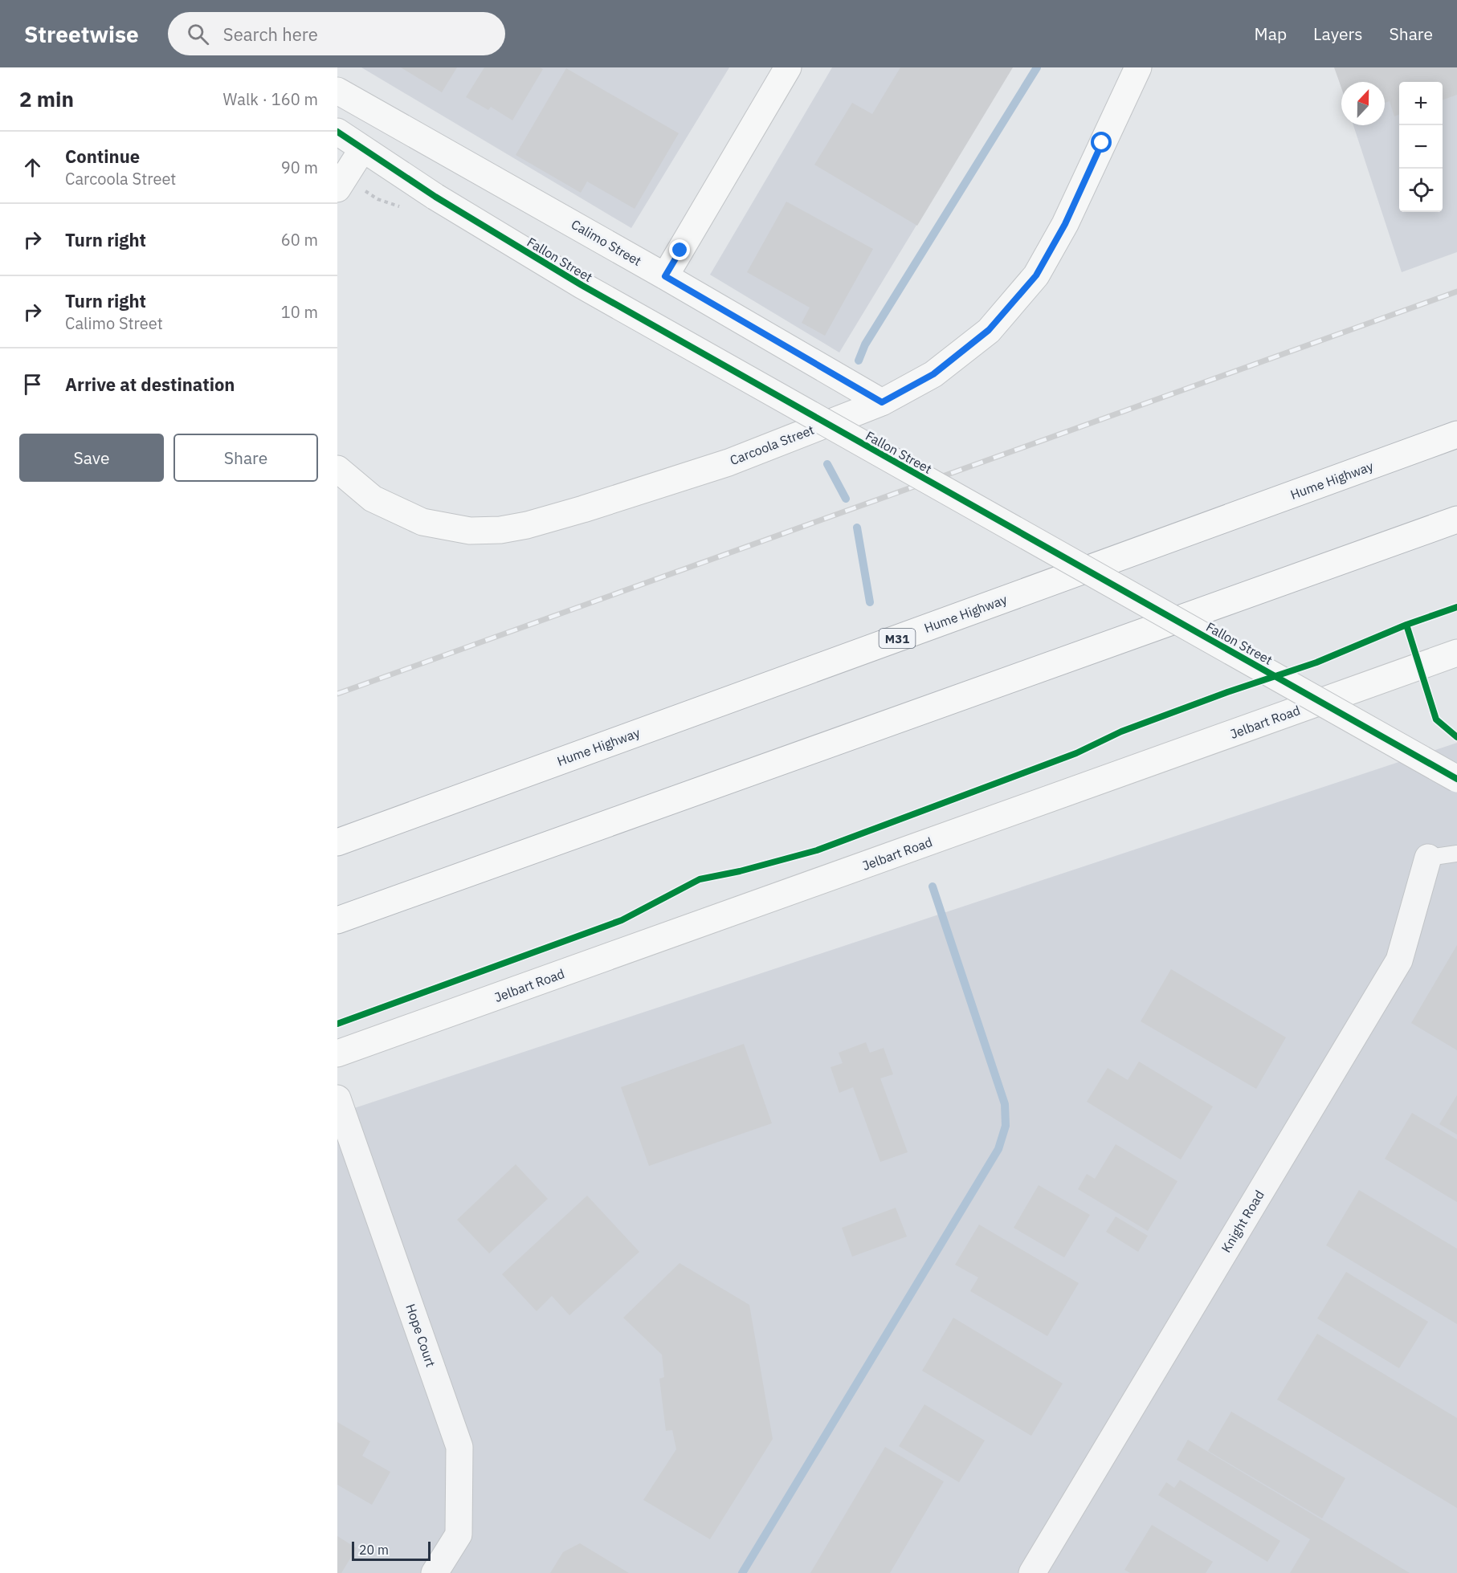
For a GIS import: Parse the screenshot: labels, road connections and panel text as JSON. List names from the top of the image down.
{
  "streets": {
    "main road": [
      "Calimo Street",
      "Fallon Street",
      "Carcoola Street",
      "Hume Highway",
      "M31",
      "Jelbart Road"
    ],
    "street": ["Knight Road", "Hope Court"]
  },
  "crossings": [
    ["Calimo Street", "Carcoola Street"]
  ],
  "scale_bar": "20 m",
  "north": "top",
  "page": {
    "header": "Streetwise",
    "search": "Search here",
    "nav": ["Map", "Layers", "Share"],
    "heading": ["2 min", "Walk · 160 m"],
    "map_buttons": ["+", "−"],
    "list": [
      ["Continue", "Carcoola Street", "90 m"],
      ["Turn right", "60 m"],
      ["Turn right", "Calimo Street", "10 m"],
      "Arrive at destination"
    ],
    "buttons": ["Save", "Share"],
    "scale": "20 m"
  }
}
